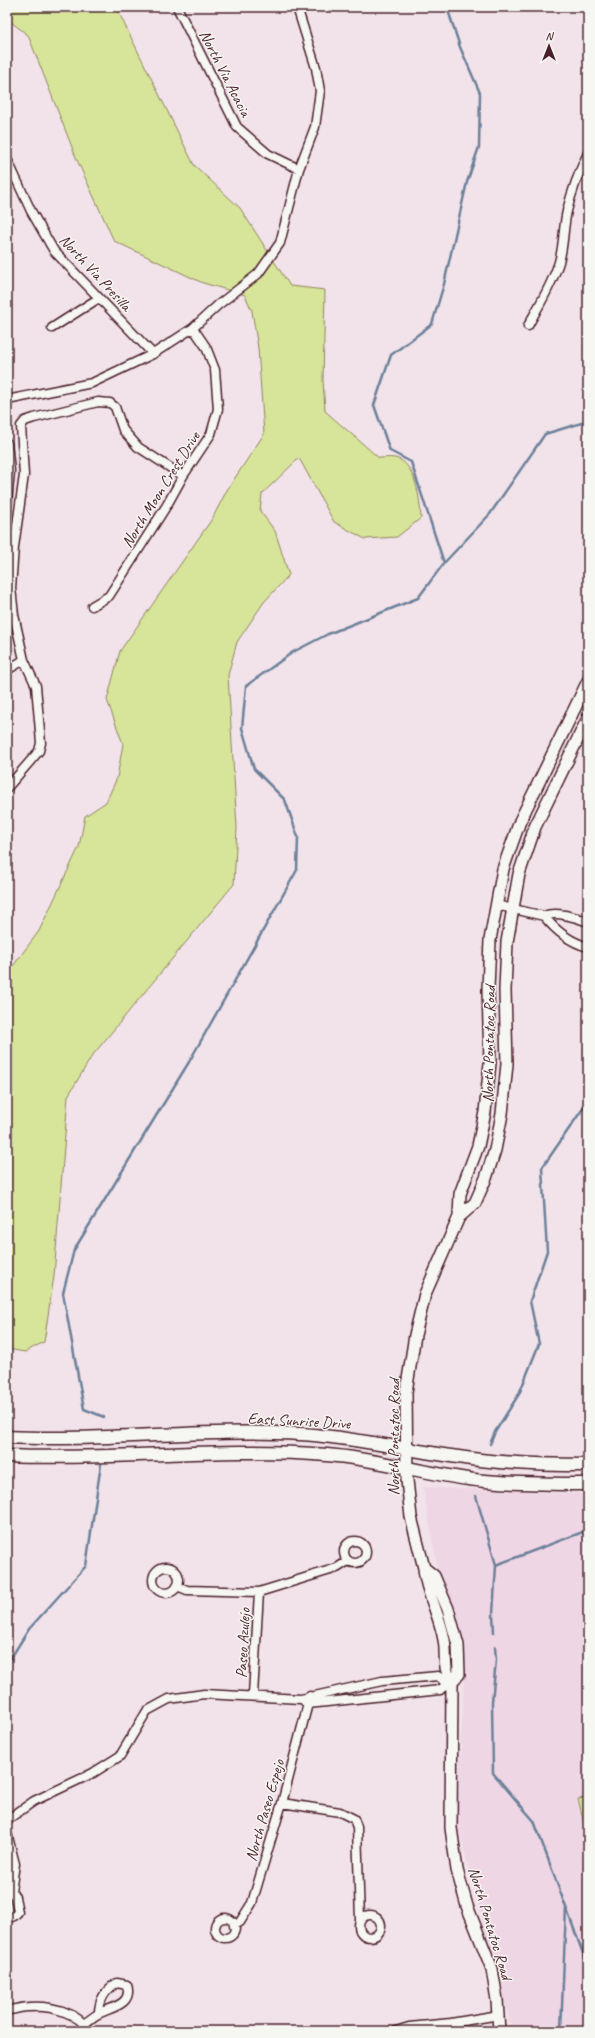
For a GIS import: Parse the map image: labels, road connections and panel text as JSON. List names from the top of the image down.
{
  "streets": {
    "main road": ["East Sunrise Drive"],
    "street": [
      "North Via Acacia",
      "North Via Presilla",
      "North Moon Crest Drive",
      "North Pontatoc Road",
      "Paseo Azulejo",
      "North Paseo Espejo"
    ]
  },
  "crossings": [
    ["North Pontatoc Road", "East Sunrise Drive"]
  ],
  "north": "top"
}
